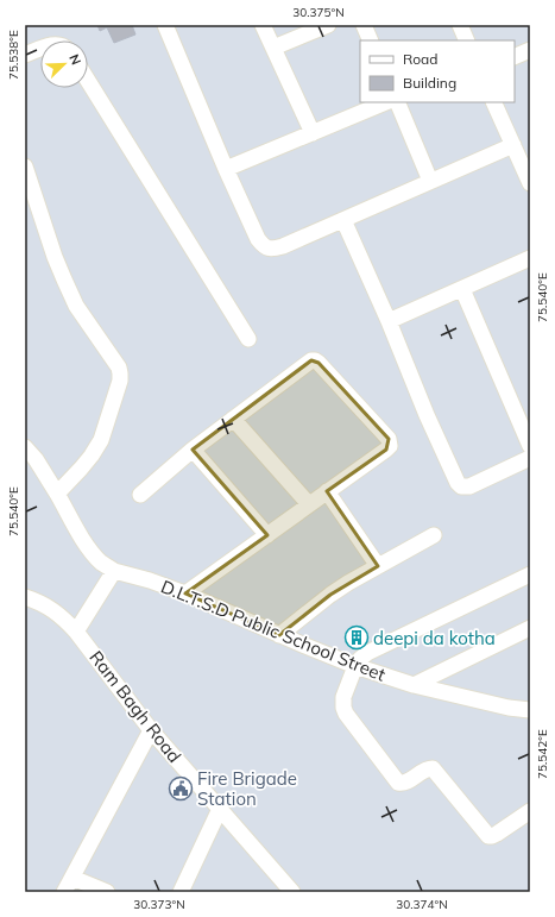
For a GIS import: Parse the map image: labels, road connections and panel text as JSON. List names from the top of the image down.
{
  "streets": {
    "street": ["D.L.T.S.D Public School Street", "Ram Bagh Road"]
  },
  "places": {
    "building": ["deepi da kotha"],
    "public building": ["Fire Brigade Station"]
  },
  "legend": ["Road", "Building"],
  "north": "top right",
  "coordinates": [
    "30.375°N",
    "75.538°E",
    "75.540°E",
    "75.542°E",
    "30.373°N",
    "30.374°N"
  ]
}
